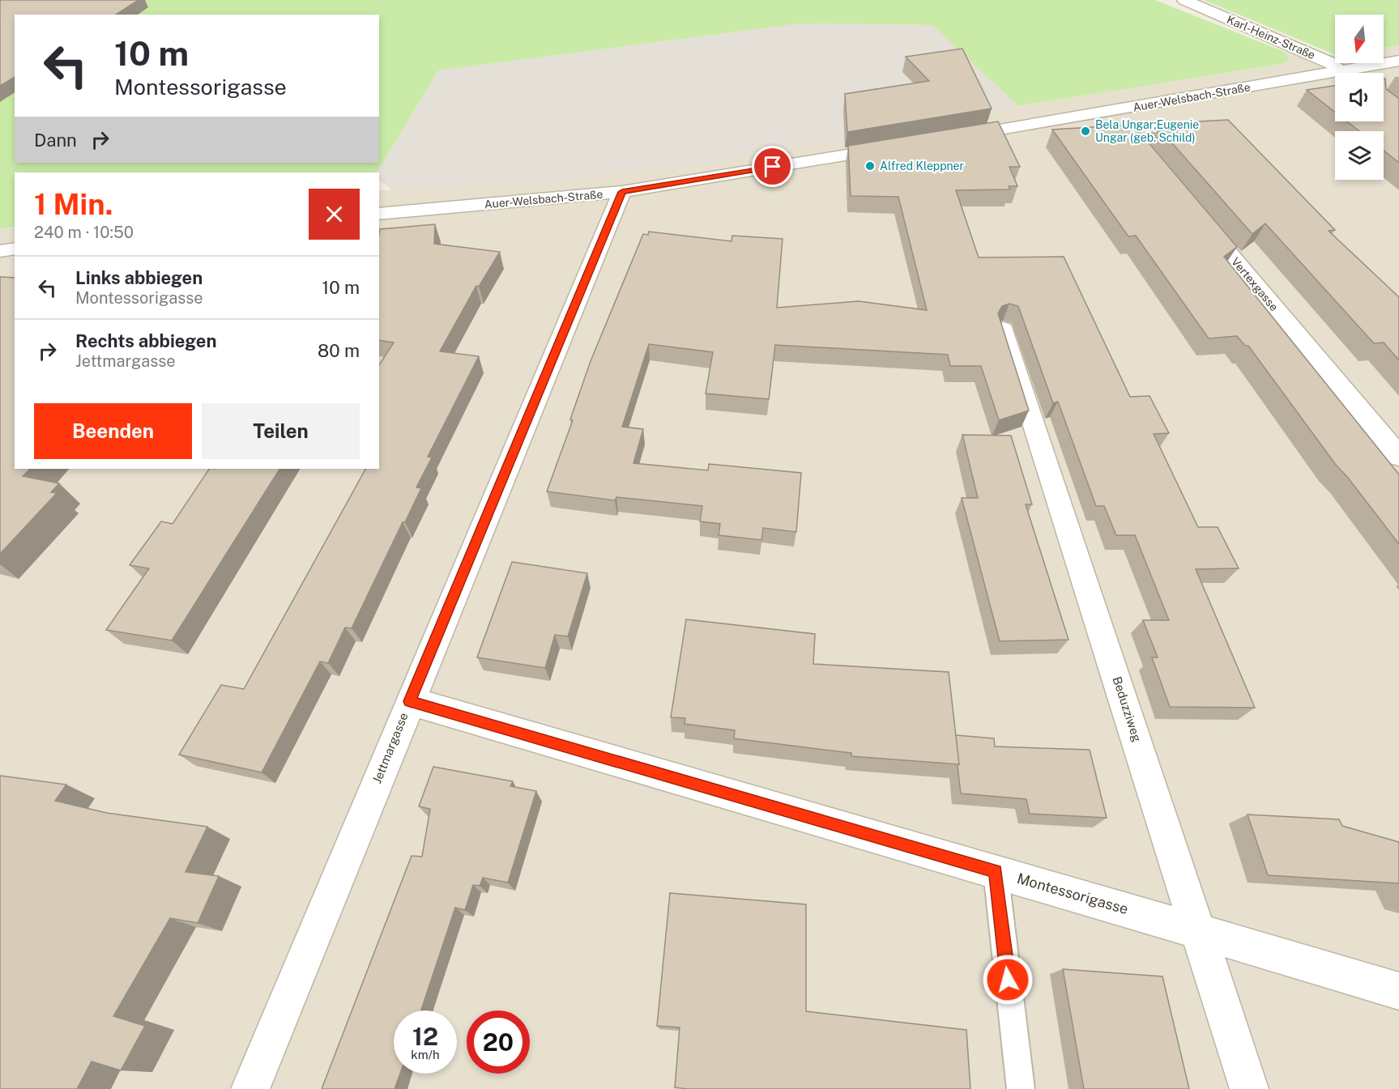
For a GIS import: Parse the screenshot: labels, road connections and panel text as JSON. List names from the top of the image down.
{
  "streets": {
    "street": [
      "Karl-Heinz-Straße",
      "Auer-Welsbach-Straße",
      "Vertexgasse",
      "Beduzziweg",
      "Jettmargasse",
      "Montessorigasse"
    ]
  },
  "crossings": [
    ["Auer-Welsbach-Straße", "Jettmargasse"],
    ["Beduzziweg", "Montessorigasse"],
    ["Jettmargasse", "Montessorigasse"]
  ],
  "places": ["Bela Ungar;Eugenie Ungar (geb. Schild)", "Alfred Kleppner"],
  "north": "bottom",
  "page": {
    "turn": ["10 m", "Montessorigasse"],
    "then": "Dann",
    "heading": ["1 Min.", "240 m · 10:50"],
    "list": [
      {
        "name": "Links abbiegen",
        "note": "Montessorigasse",
        "value": "10 m"
      },
      {
        "name": "Rechts abbiegen",
        "note": "Jettmargasse",
        "value": "80 m"
      }
    ],
    "buttons": ["Beenden", "Teilen"],
    "speed": "12 km/h",
    "limit": "20"
  }
}
